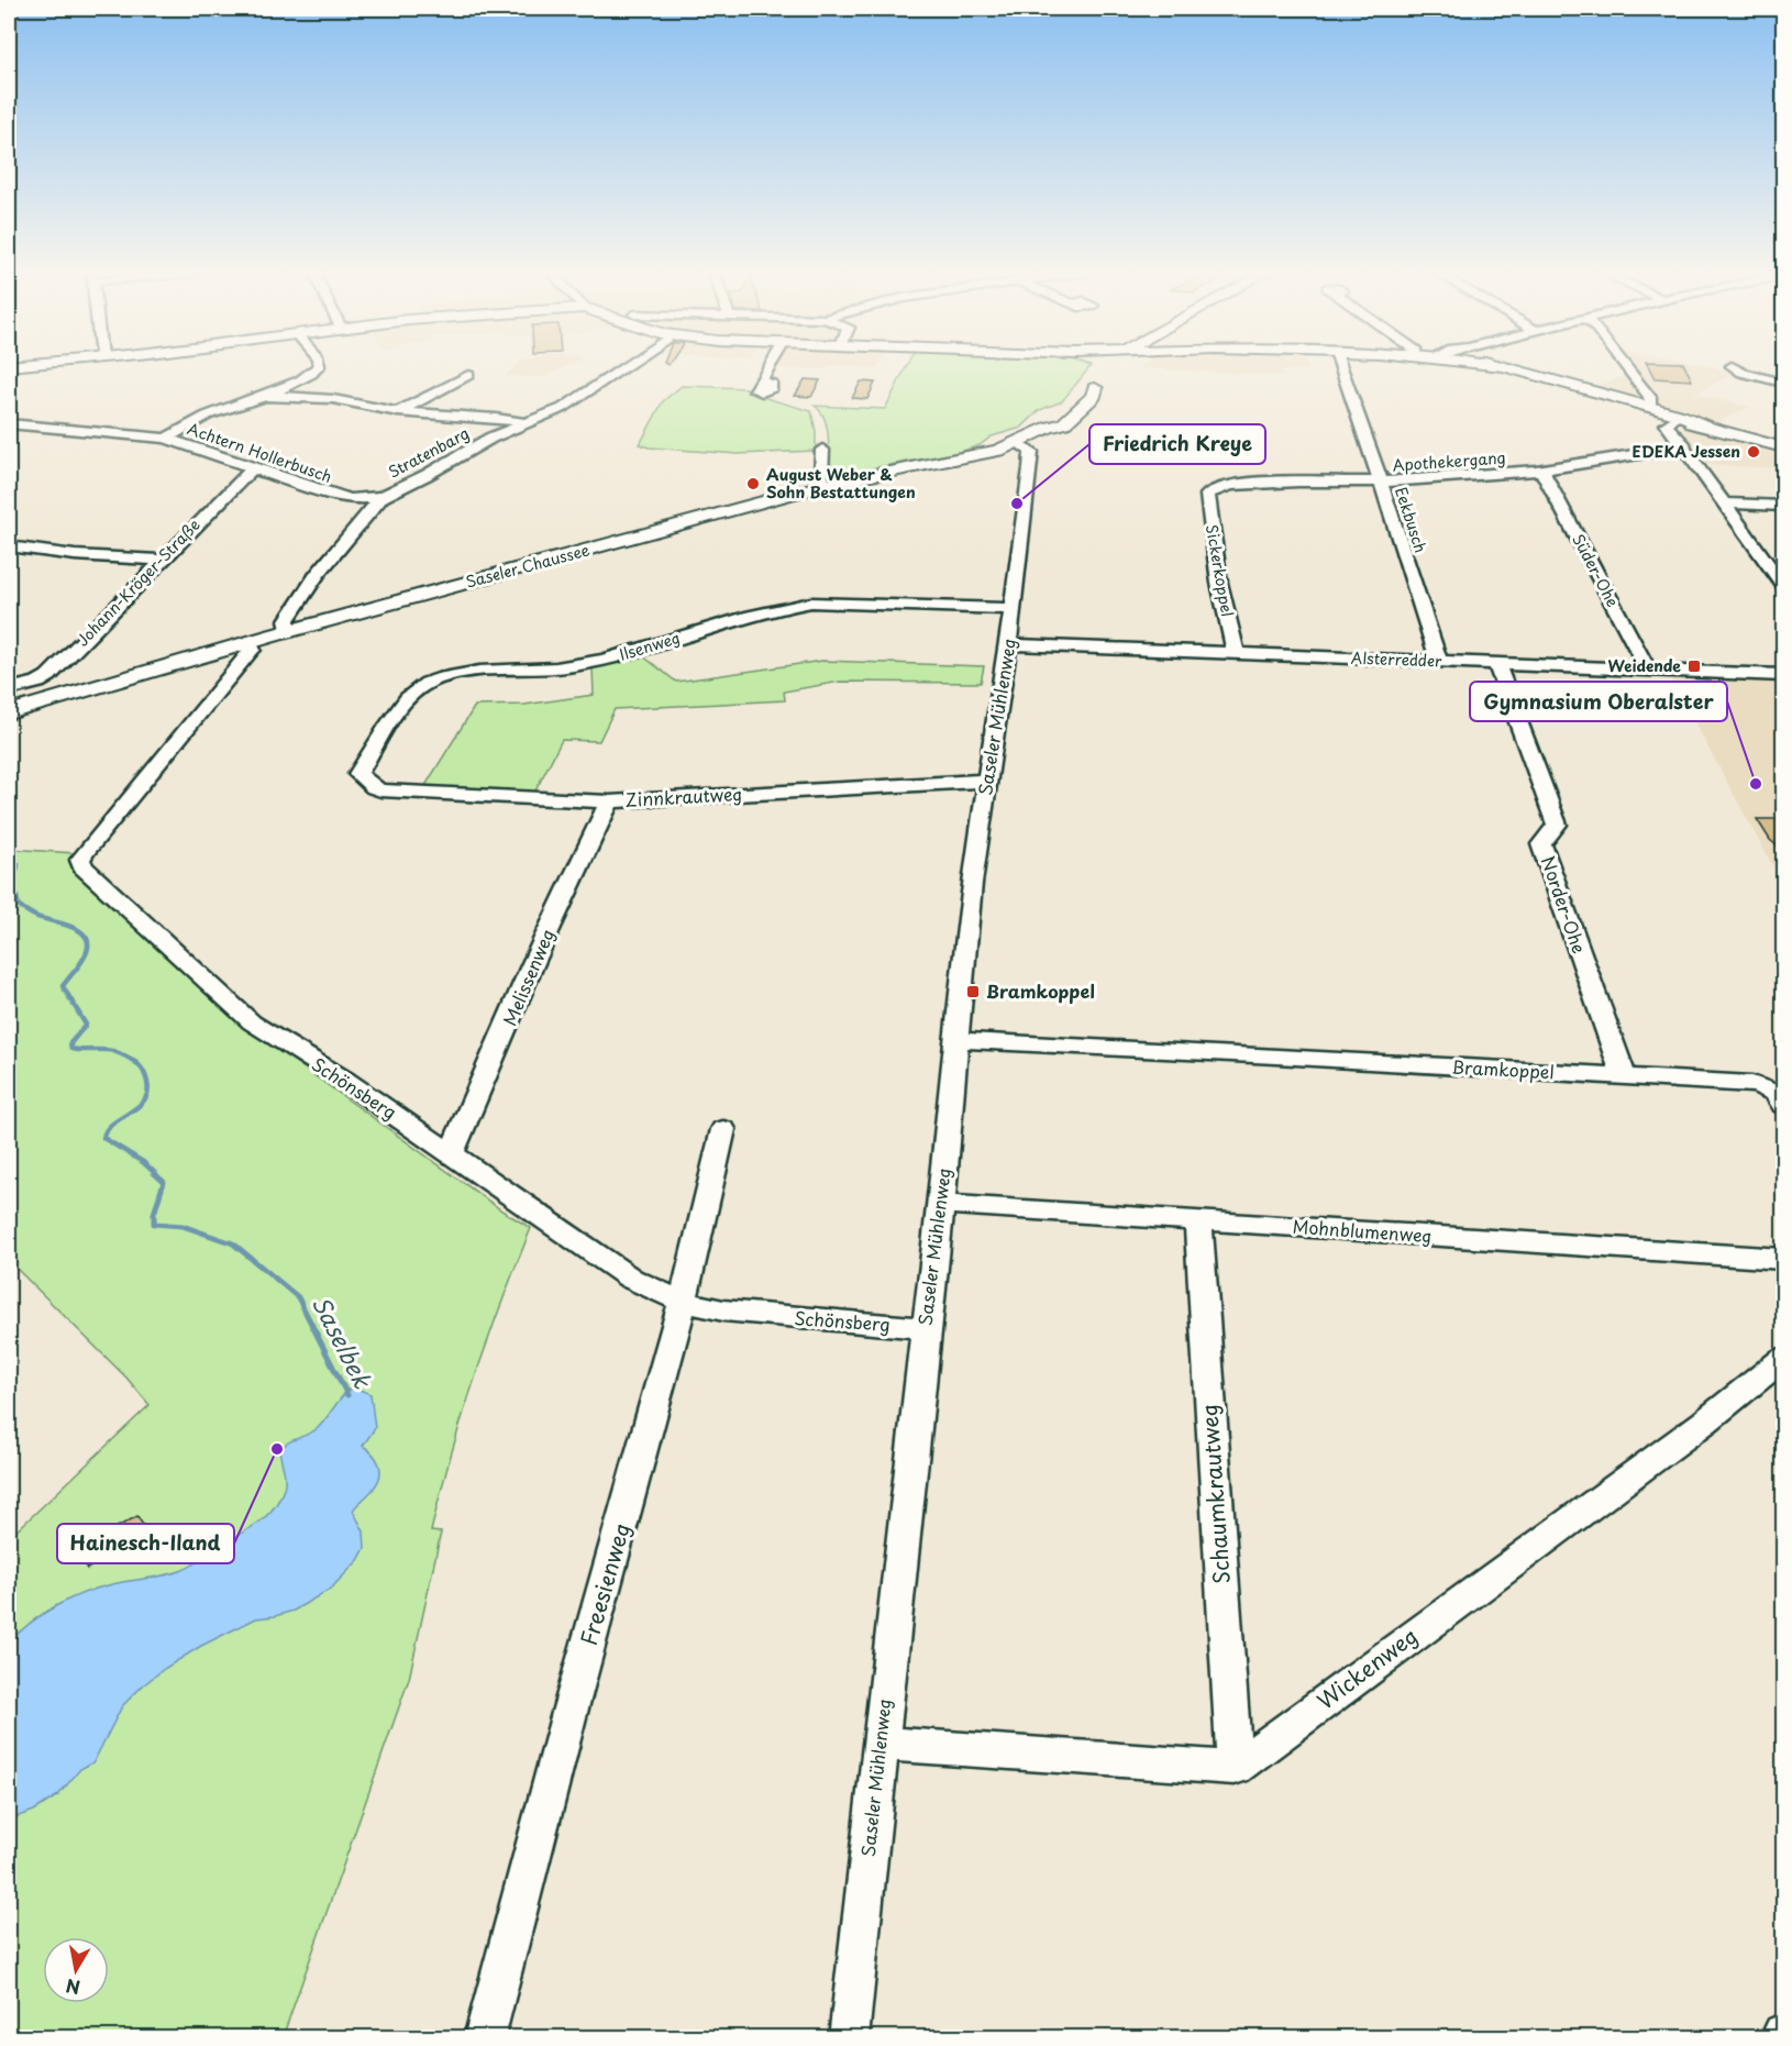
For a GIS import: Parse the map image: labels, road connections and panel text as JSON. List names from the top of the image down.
{
  "streets": {
    "main road": ["Saseler Chaussee"],
    "street": [
      "Achtern Hollerbusch",
      "Stratenbarg",
      "Apothekergang",
      "Eekbusch",
      "Sickerkoppel",
      "Süder-Ohe",
      "Johann-Kröger-Straße",
      "Ilsenweg",
      "Alsterredder",
      "Saseler Mühlenweg",
      "Zinnkrautweg",
      "Norder-Ohe",
      "Melissenweg",
      "Bramkoppel",
      "Schönsberg",
      "Mohnblumenweg",
      "Schaumkrautweg",
      "Freesienweg",
      "Wickenweg"
    ]
  },
  "crossings": [
    ["Achtern Hollerbusch", "Stratenbarg"],
    ["Achtern Hollerbusch", "Johann-Kröger-Straße"],
    ["Stratenbarg", "Saseler Chaussee"],
    ["Apothekergang", "Eekbusch"],
    ["Apothekergang", "Sickerkoppel"],
    ["Apothekergang", "Süder-Ohe"],
    ["Eekbusch", "Alsterredder"],
    ["Saseler Chaussee", "Saseler Mühlenweg"],
    ["Saseler Chaussee", "Schönsberg"],
    ["Sickerkoppel", "Alsterredder"],
    ["Süder-Ohe", "Alsterredder"],
    ["Ilsenweg", "Saseler Mühlenweg"],
    ["Ilsenweg", "Zinnkrautweg"],
    ["Alsterredder", "Saseler Mühlenweg"],
    ["Alsterredder", "Norder-Ohe"],
    ["Saseler Mühlenweg", "Zinnkrautweg"],
    ["Saseler Mühlenweg", "Bramkoppel"],
    ["Saseler Mühlenweg", "Schönsberg"],
    ["Saseler Mühlenweg", "Mohnblumenweg"],
    ["Zinnkrautweg", "Melissenweg"],
    ["Norder-Ohe", "Bramkoppel"],
    ["Melissenweg", "Schönsberg"],
    ["Schönsberg", "Freesienweg"],
    ["Mohnblumenweg", "Schaumkrautweg"],
    ["Schaumkrautweg", "Wickenweg"]
  ],
  "water": ["Saselbek"],
  "places": {
    "other": [
      "EDEKA Jessen",
      "August Weber & Sohn Bestattungen",
      "Friedrich Kreye",
      "Gymnasium Oberalster",
      "Hainesch-Iland"
    ],
    "transit": ["Weidende", "Bramkoppel"]
  },
  "north": "bottom"
}
